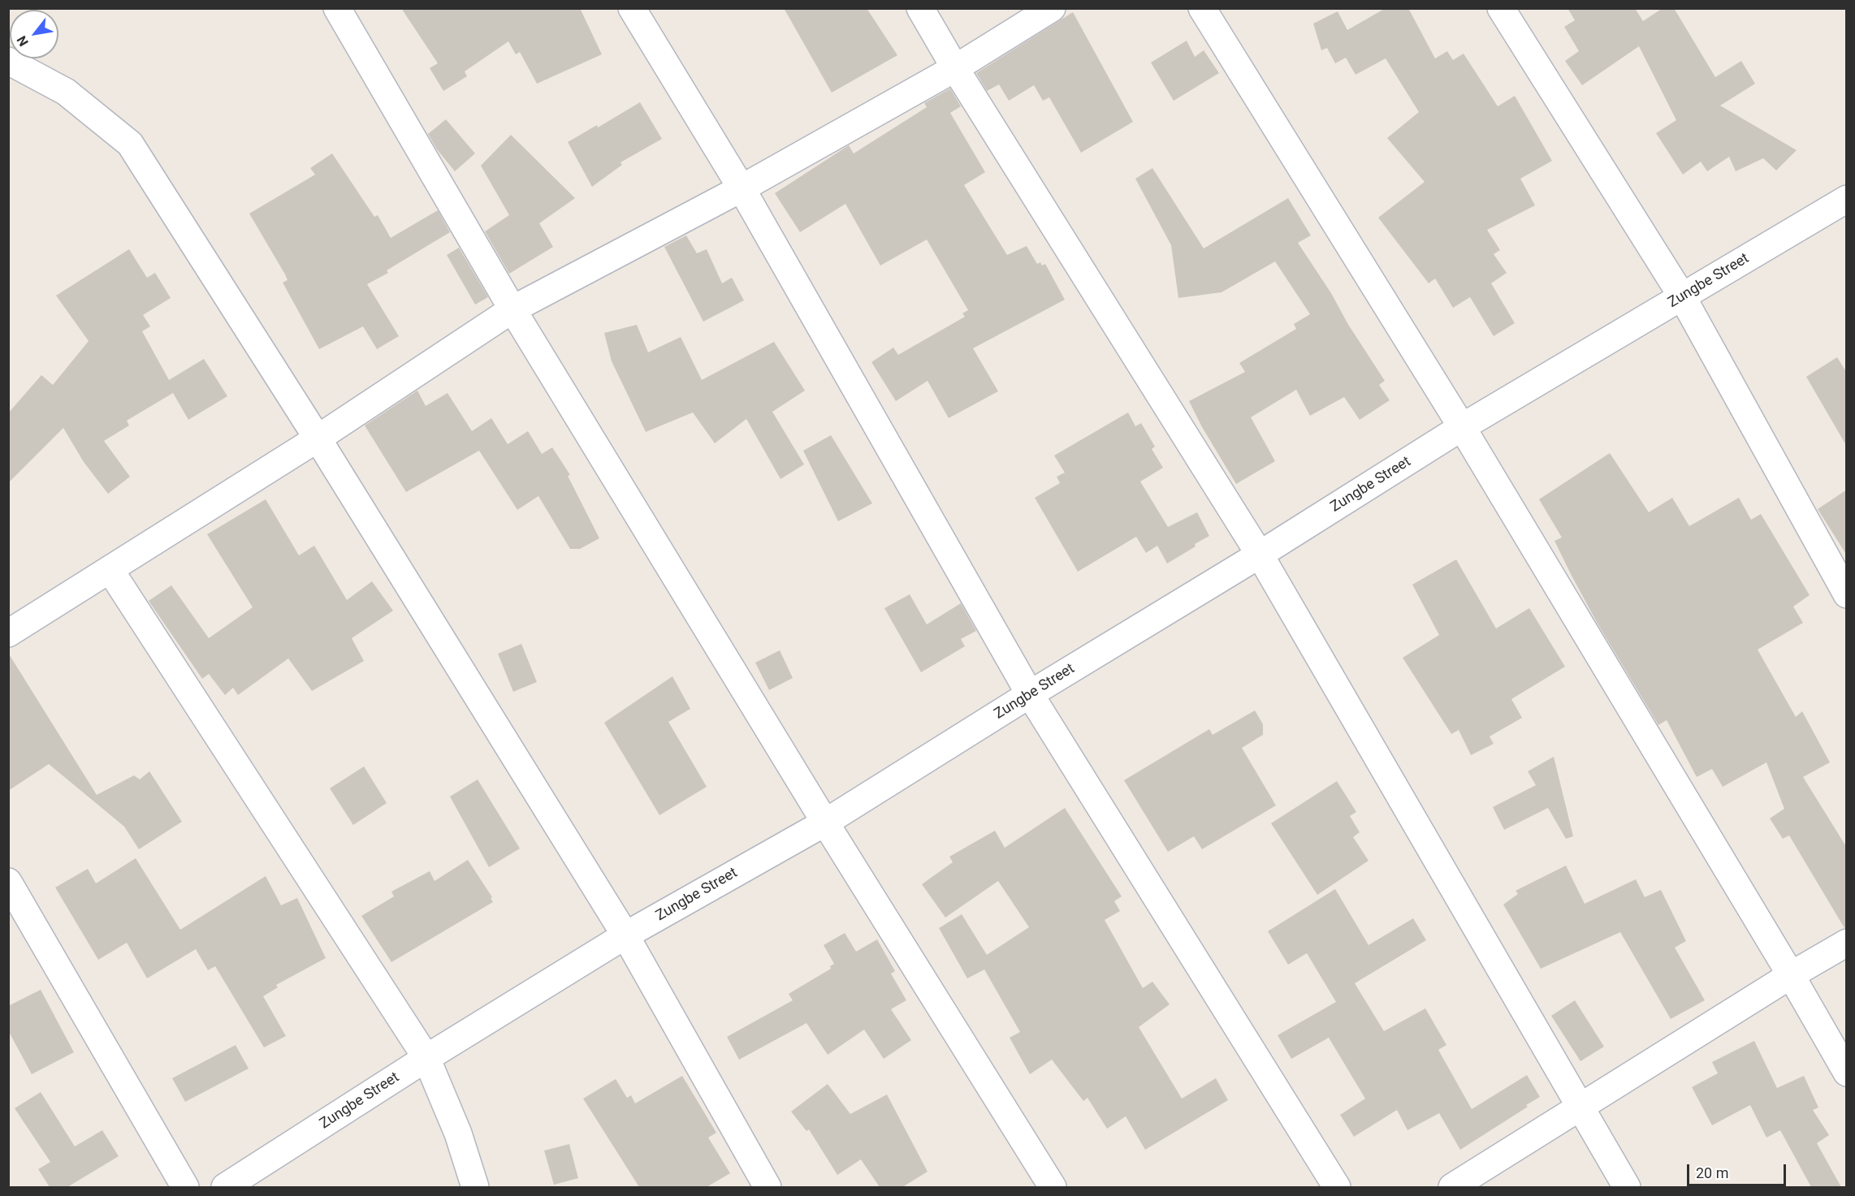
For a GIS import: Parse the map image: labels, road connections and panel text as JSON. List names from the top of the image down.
{
  "streets": {
    "street": ["Zungbe Street"]
  },
  "scale_bar": "20 m",
  "north": "bottom left"
}
